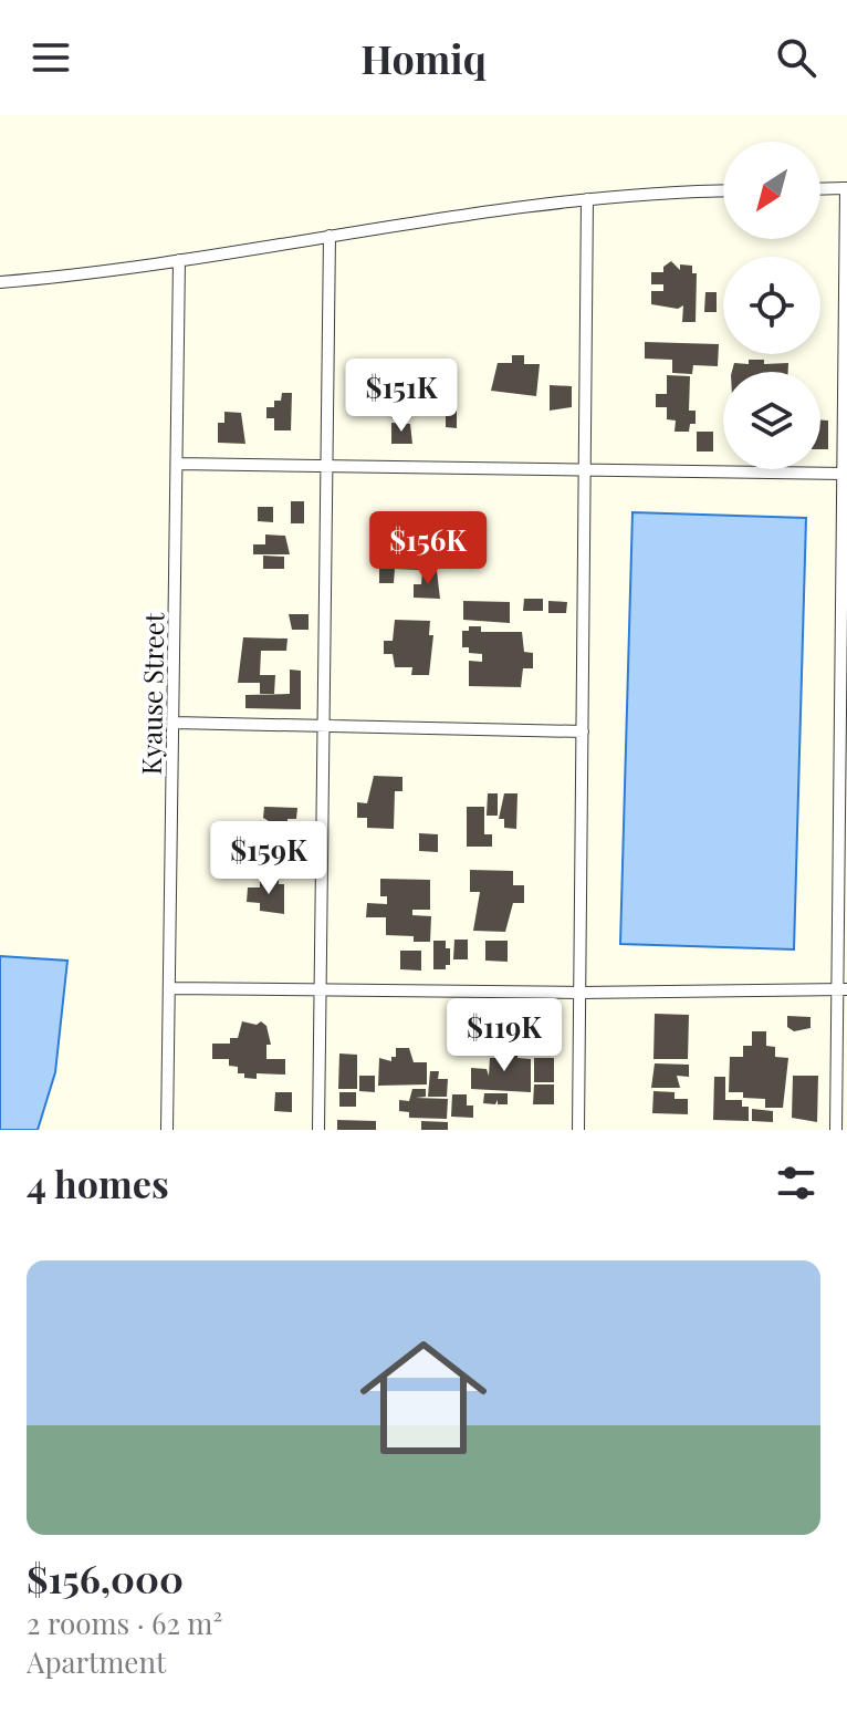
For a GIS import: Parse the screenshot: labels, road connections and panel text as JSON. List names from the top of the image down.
{
  "streets": {
    "street": ["Kyause Street"]
  },
  "north": "bottom left",
  "page": {
    "header": "Homiq",
    "price": [
      "$151K",
      "$156K",
      "$159K",
      "$119K"
    ],
    "heading": "4 homes",
    "list": [
      {
        "name": "$156,000",
        "note": "2 rooms · 62 m² · Apartment"
      }
    ]
  }
}
